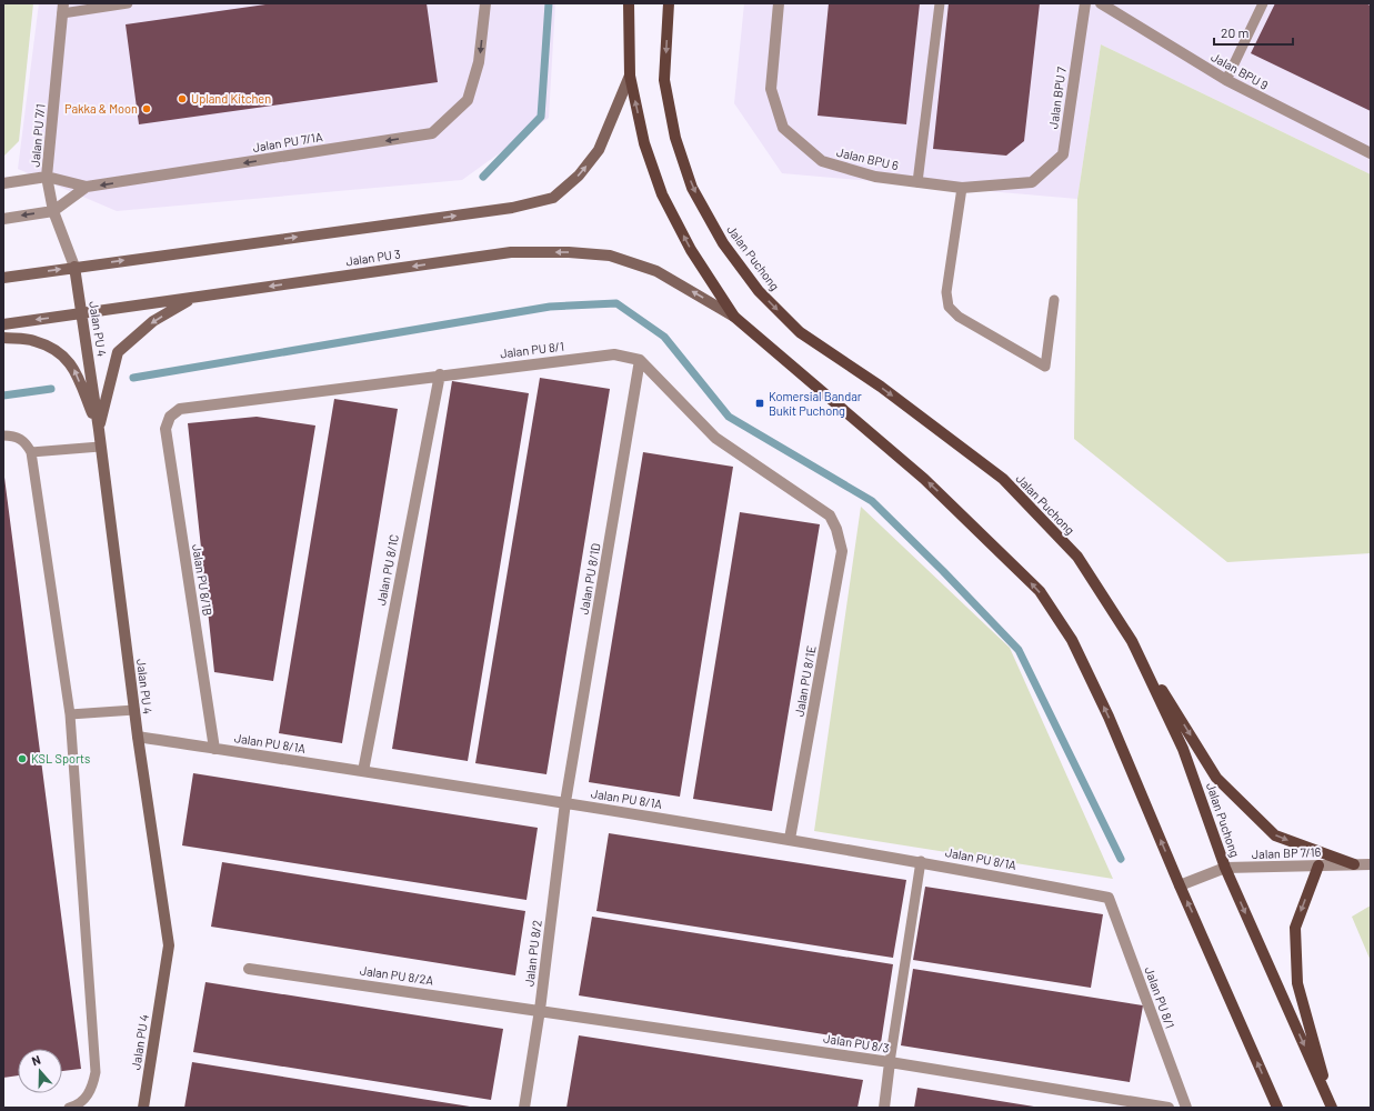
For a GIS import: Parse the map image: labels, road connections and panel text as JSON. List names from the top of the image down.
{
  "streets": {
    "main road": ["Jalan Puchong"],
    "street": [
      "Jalan BPU 9",
      "Jalan BPU 7",
      "Jalan PU 7/1",
      "Jalan PU 7/1A",
      "Jalan BPU 6",
      "Jalan PU 3",
      "Jalan PU 4",
      "Jalan PU 8/1",
      "Jalan PU 8/1C",
      "Jalan PU 8/1D",
      "Jalan PU 8/1B",
      "Jalan PU 8/1E",
      "Jalan PU 8/1A",
      "Jalan BP 7/16",
      "Jalan PU 8/2",
      "Jalan PU 8/2A",
      "Jalan PU 8/3"
    ]
  },
  "crossings": [
    ["Jalan BPU 7", "Jalan BPU 6"],
    ["Jalan PU 7/1", "Jalan PU 7/1A"],
    ["Jalan PU 7/1", "Jalan PU 4"],
    ["Jalan PU 3", "Jalan PU 4"],
    ["Jalan Puchong", "Jalan BP 7/16"],
    ["Jalan PU 4", "Jalan PU 8/1A"],
    ["Jalan PU 8/1", "Jalan PU 8/1C"],
    ["Jalan PU 8/1", "Jalan PU 8/1D"],
    ["Jalan PU 8/1", "Jalan PU 8/1B"],
    ["Jalan PU 8/1", "Jalan PU 8/1E"],
    ["Jalan PU 8/1", "Jalan PU 8/1A"],
    ["Jalan PU 8/1C", "Jalan PU 8/1A"],
    ["Jalan PU 8/1D", "Jalan PU 8/1E"],
    ["Jalan PU 8/1D", "Jalan PU 8/1A"],
    ["Jalan PU 8/1D", "Jalan PU 8/2"],
    ["Jalan PU 8/1B", "Jalan PU 8/1A"],
    ["Jalan PU 8/1E", "Jalan PU 8/1A"],
    ["Jalan PU 8/1A", "Jalan PU 8/2"],
    ["Jalan PU 8/2", "Jalan PU 8/2A"],
    ["Jalan PU 8/2", "Jalan PU 8/3"],
    ["Jalan PU 8/2A", "Jalan PU 8/3"]
  ],
  "one_way": ["Jalan PU 3"],
  "places": {
    "other": ["Upland Kitchen", "Pakka & Moon", "KSL Sports"],
    "transit": ["Komersial Bandar Bukit Puchong"]
  },
  "scale_bar": "20 m",
  "north": "top"
}
